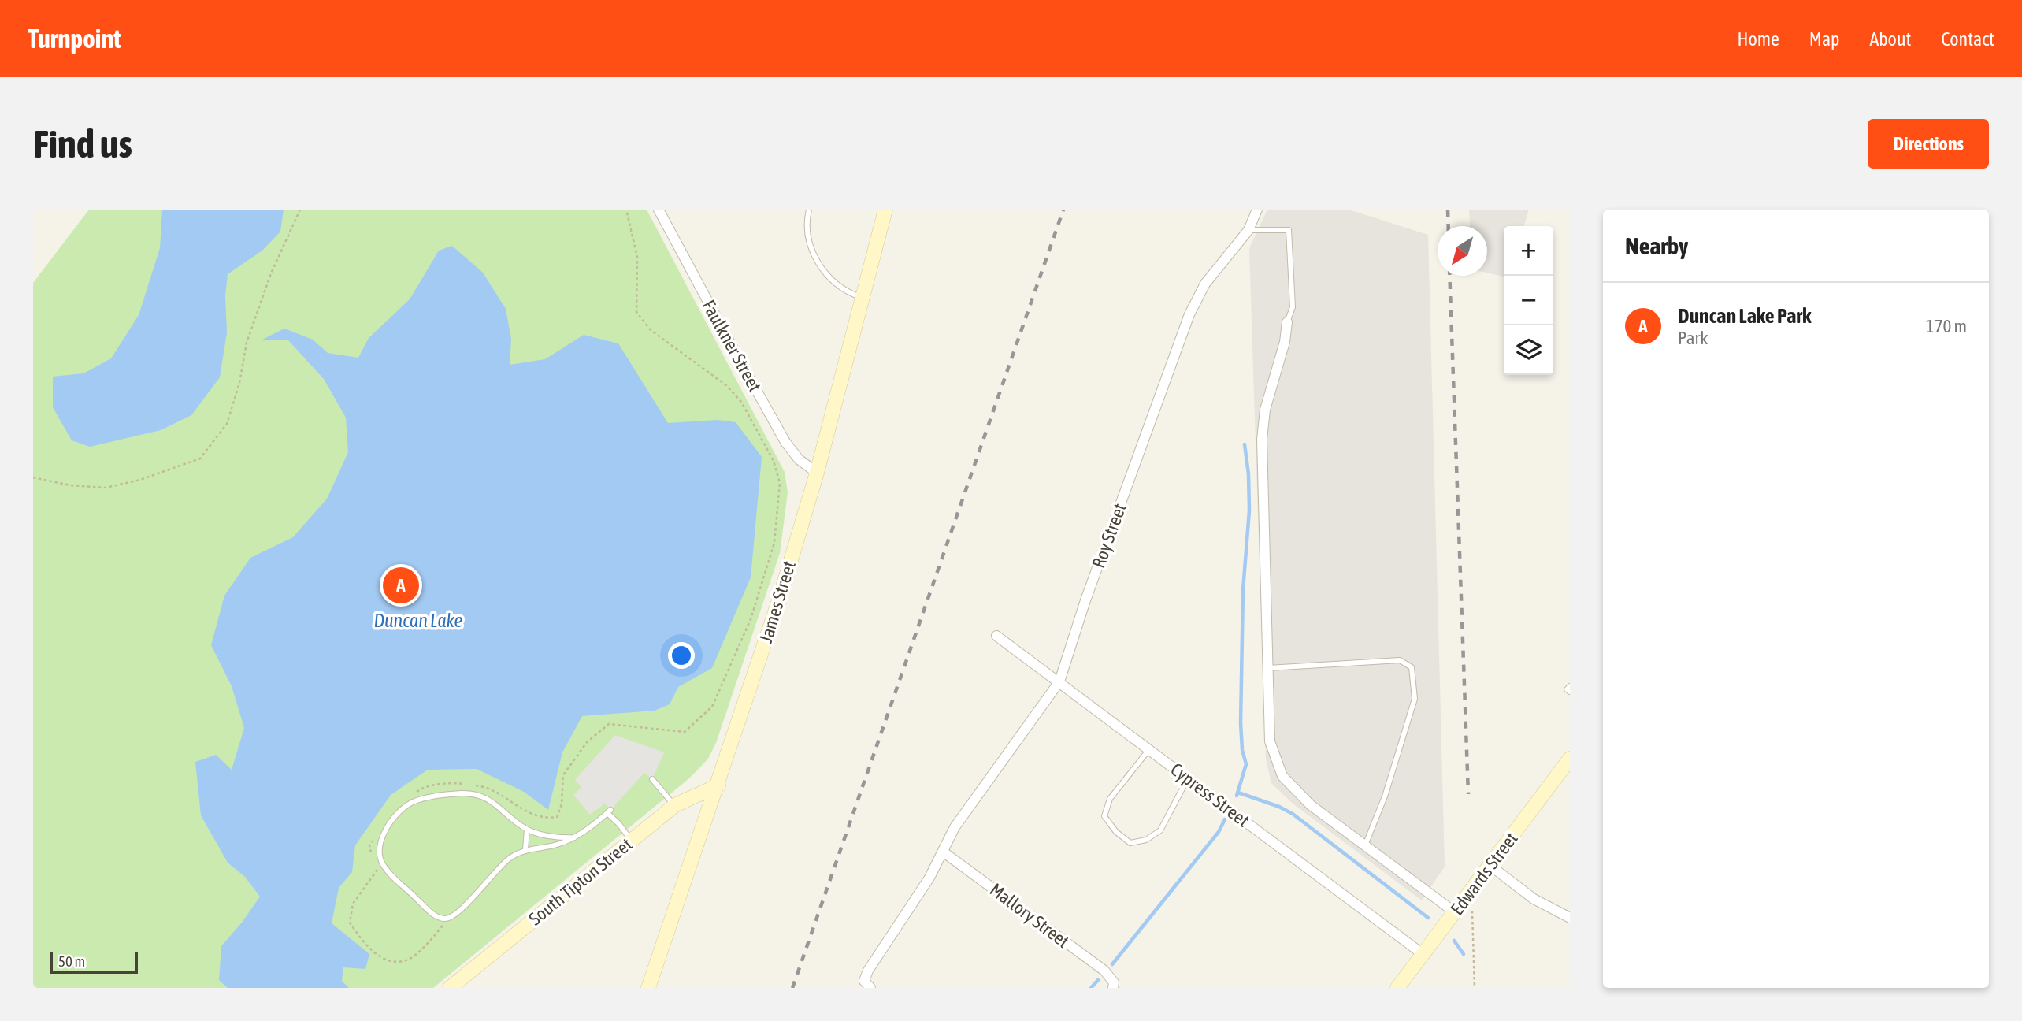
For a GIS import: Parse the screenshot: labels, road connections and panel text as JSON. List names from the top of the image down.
{
  "streets": {
    "street": [
      "Faulkner Street",
      "Roy Street",
      "James Street",
      "Cypress Street",
      "Edwards Street",
      "South Tipton Street",
      "Mallory Street"
    ]
  },
  "crossings": [
    ["Faulkner Street", "James Street"],
    ["Roy Street", "Cypress Street"],
    ["Roy Street", "Mallory Street"],
    ["James Street", "South Tipton Street"],
    ["Cypress Street", "Edwards Street"]
  ],
  "water": ["Duncan Lake"],
  "scale_bar": "50 m",
  "north": "bottom left",
  "page": {
    "header": "Turnpoint",
    "nav": [
      "Home",
      "Map",
      "About",
      "Contact"
    ],
    "buttons": "Directions",
    "title": "Find us",
    "heading": "Nearby",
    "map_buttons": ["+", "−"],
    "list": [
      {
        "mark": "A",
        "name": "Duncan Lake Park",
        "note": "Park",
        "value": "170 m"
      }
    ],
    "pins": "A",
    "scale": "50 m"
  }
}
